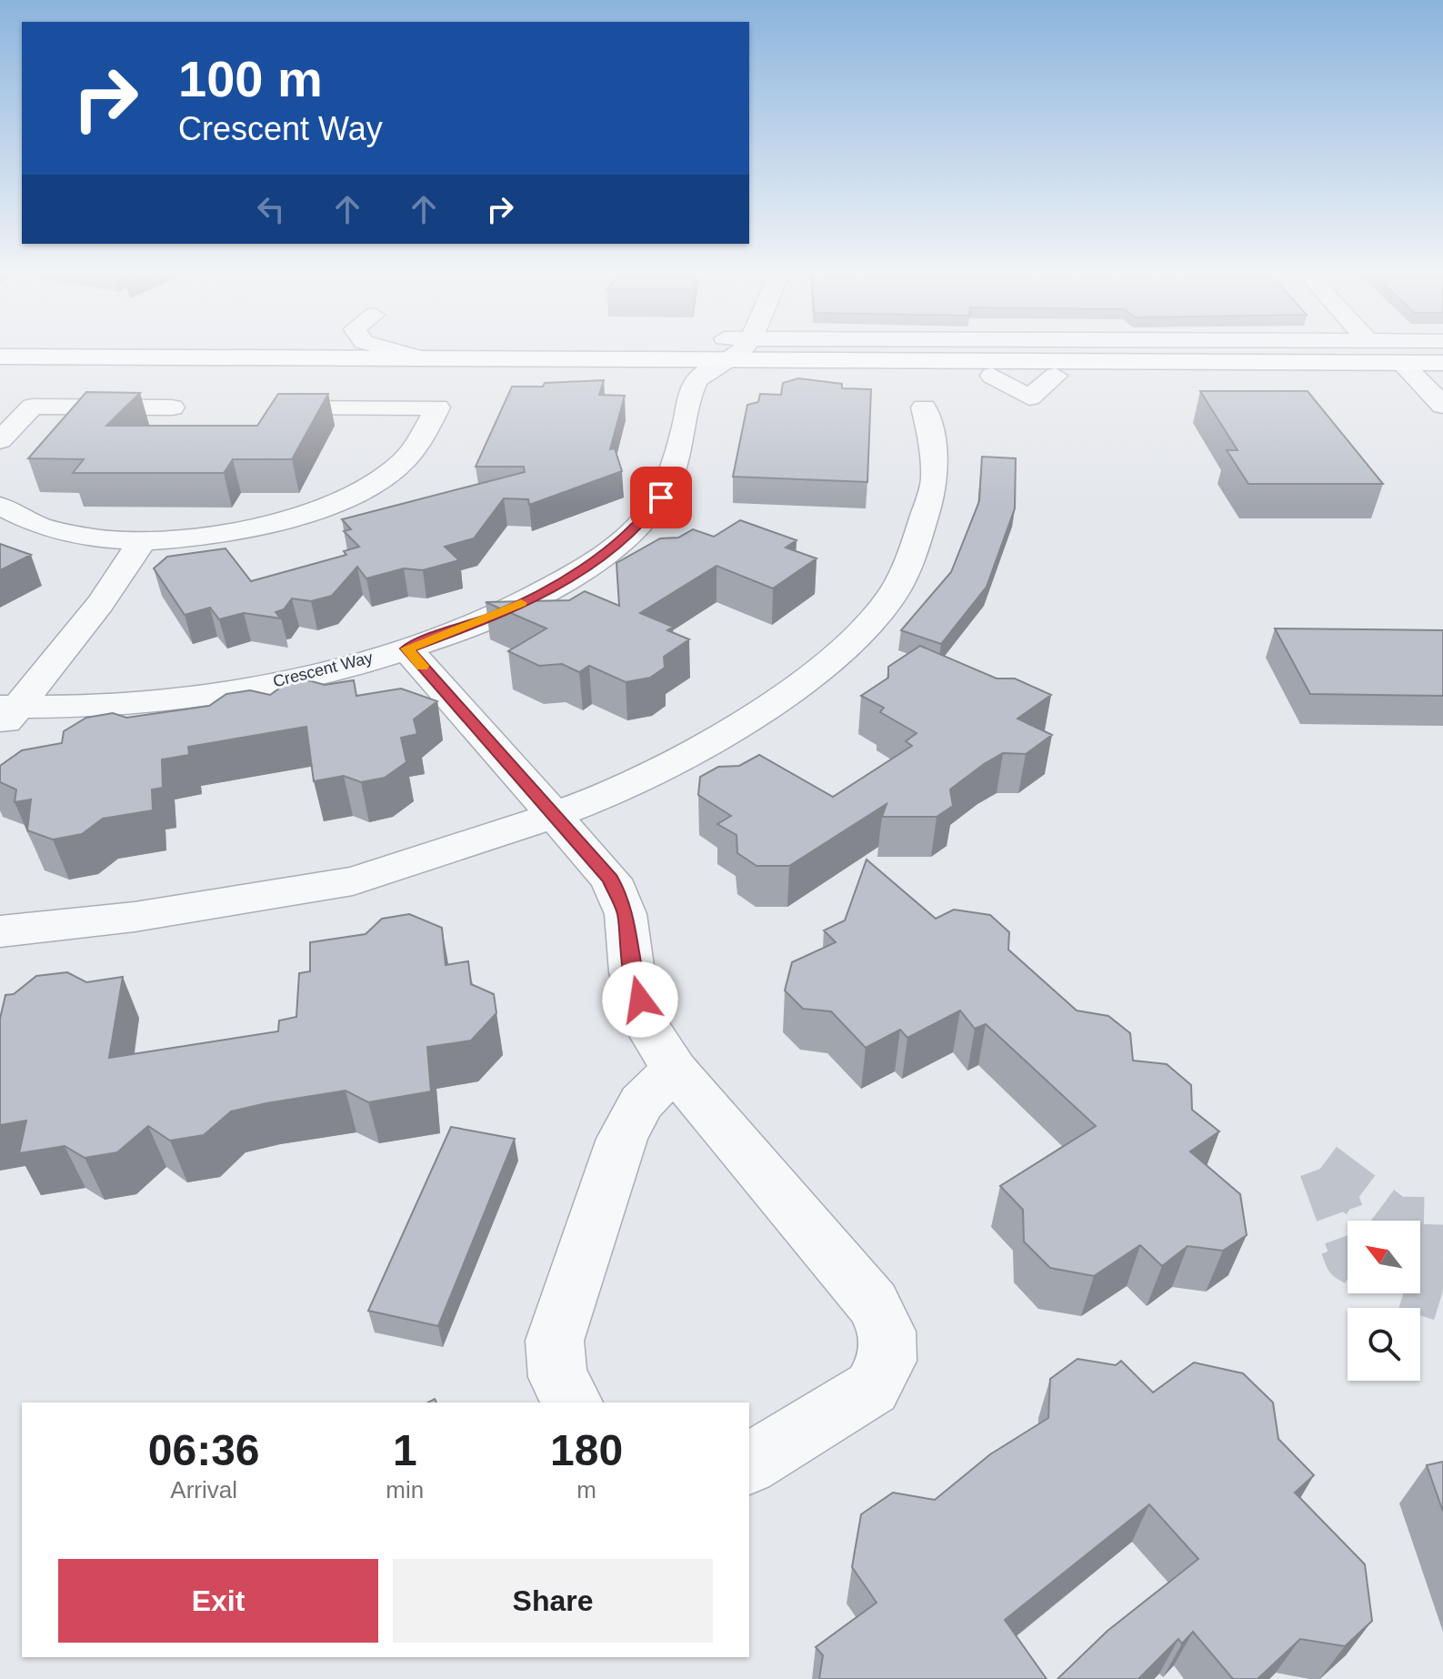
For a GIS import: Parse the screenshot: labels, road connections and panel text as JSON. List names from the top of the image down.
{
  "streets": {
    "street": ["Crescent Way"]
  },
  "north": "top left",
  "page": {
    "turn": ["100 m", "Crescent Way"],
    "eta": [
      "06:36",
      "Arrival",
      "1",
      "min",
      "180",
      "m"
    ],
    "buttons": ["Exit", "Share"]
  }
}
